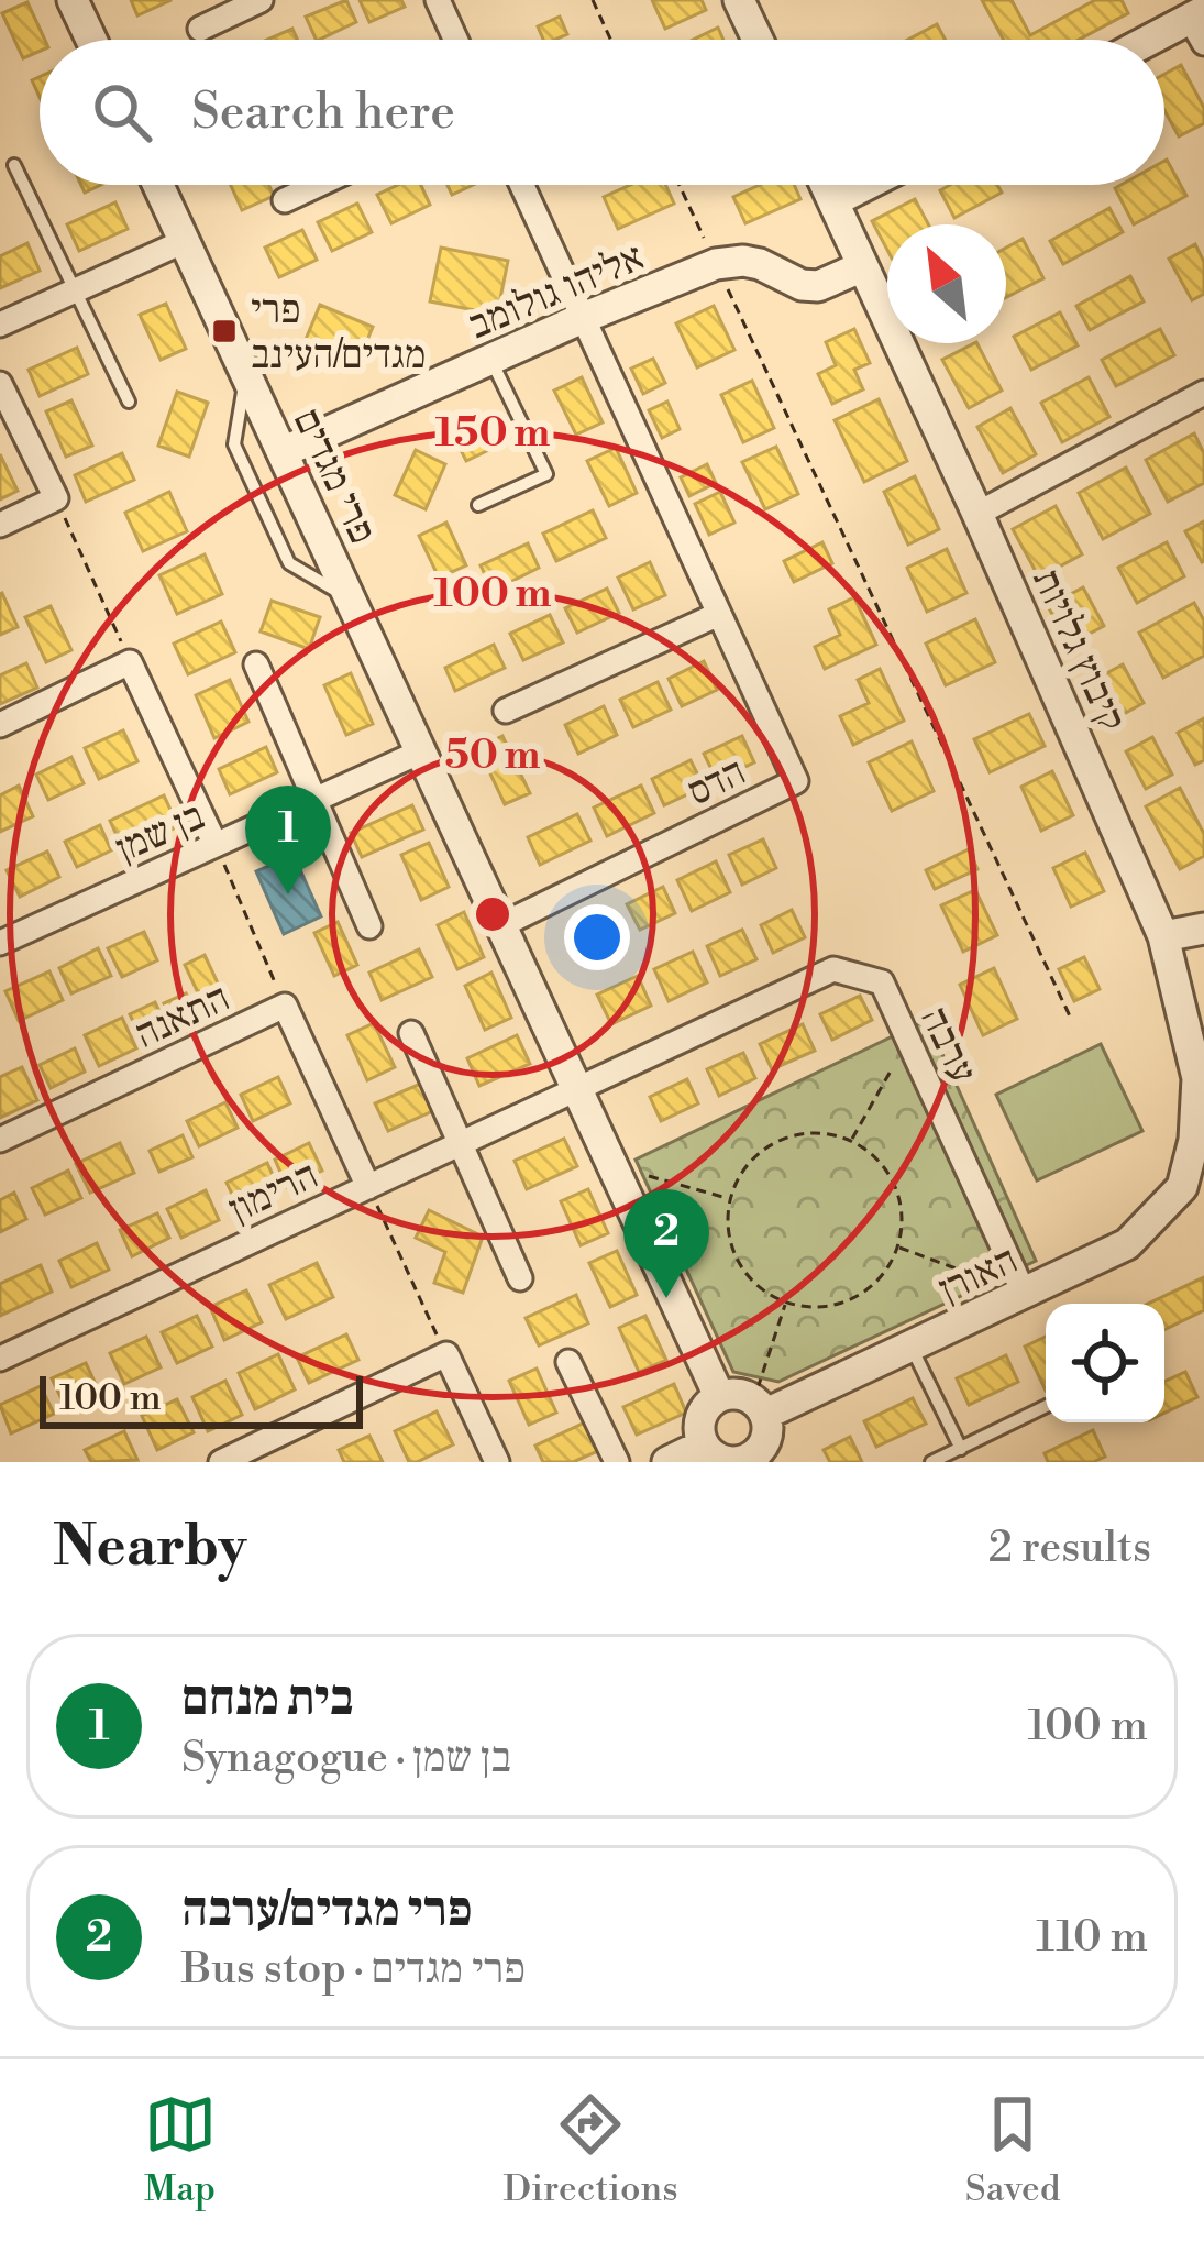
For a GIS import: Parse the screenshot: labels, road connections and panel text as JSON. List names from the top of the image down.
{
  "streets": {
    "street": [
      "אליהו גולומב",
      "פרי מגדים",
      "קיבוץ גלויות",
      "הדס",
      "בן שמן",
      "התאנה",
      "ערבה",
      "הרימון",
      "האורן"
    ]
  },
  "crossings": [
    ["אליהו גולומב", "פרי מגדים"],
    ["אליהו גולומב", "הדס"],
    ["פרי מגדים", "הדס"],
    ["פרי מגדים", "בן שמן"],
    ["פרי מגדים", "ערבה"],
    ["פרי מגדים", "הרימון"],
    ["פרי מגדים", "האורן"],
    ["קיבוץ גלויות", "האורן"],
    ["התאנה", "הרימון"],
    ["ערבה", "הרימון"],
    ["ערבה", "האורן"]
  ],
  "places": {
    "transit": ["פרי מגדים/העינב"]
  },
  "scale_bar": "100 m",
  "north": "top left",
  "page": {
    "search": "Search here",
    "pins": ["1", "2"],
    "scale": "100 m",
    "heading": ["Nearby", "2 results"],
    "list": [
      {
        "mark": "1",
        "name": "בית מנחם",
        "note": "Synagogue · בן שמן",
        "value": "100 m"
      },
      {
        "mark": "2",
        "name": "פרי מגדים/ערבה",
        "note": "Bus stop · פרי מגדים",
        "value": "110 m"
      }
    ],
    "nav": ["Map", "Directions", "Saved"]
  },
  "rings": ["150 m", "100 m", "50 m"]
}
